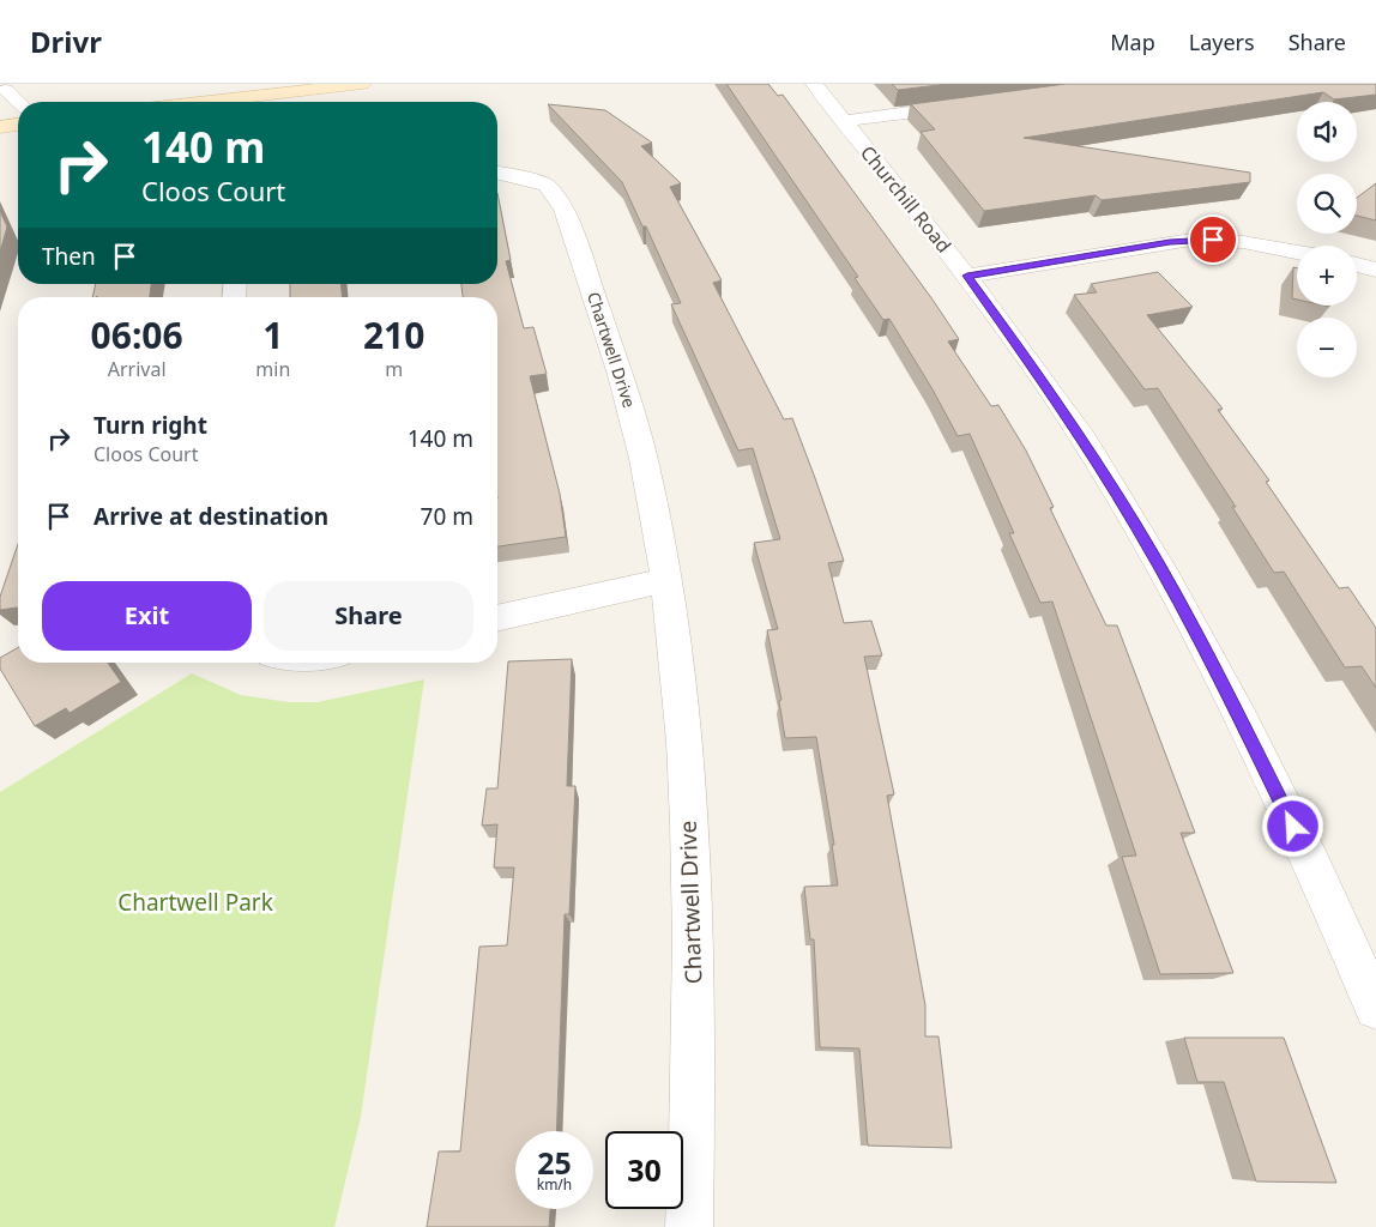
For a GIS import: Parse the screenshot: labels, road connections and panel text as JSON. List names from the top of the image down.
{
  "streets": {
    "street": ["Churchill Road", "Chartwell Drive"]
  },
  "parks": ["Chartwell Park"],
  "page": {
    "header": "Drivr",
    "nav": ["Map", "Layers", "Share"],
    "map_buttons": ["+", "−"],
    "turn": ["140 m", "Cloos Court"],
    "then": "Then",
    "eta": [
      "06:06",
      "Arrival",
      "1",
      "min",
      "210",
      "m"
    ],
    "list": [
      {
        "name": "Turn right",
        "note": "Cloos Court",
        "value": "140 m"
      },
      {
        "name": "Arrive at destination",
        "value": "70 m"
      }
    ],
    "buttons": ["Exit", "Share"],
    "speed": "25 km/h",
    "limit": "30"
  }
}
